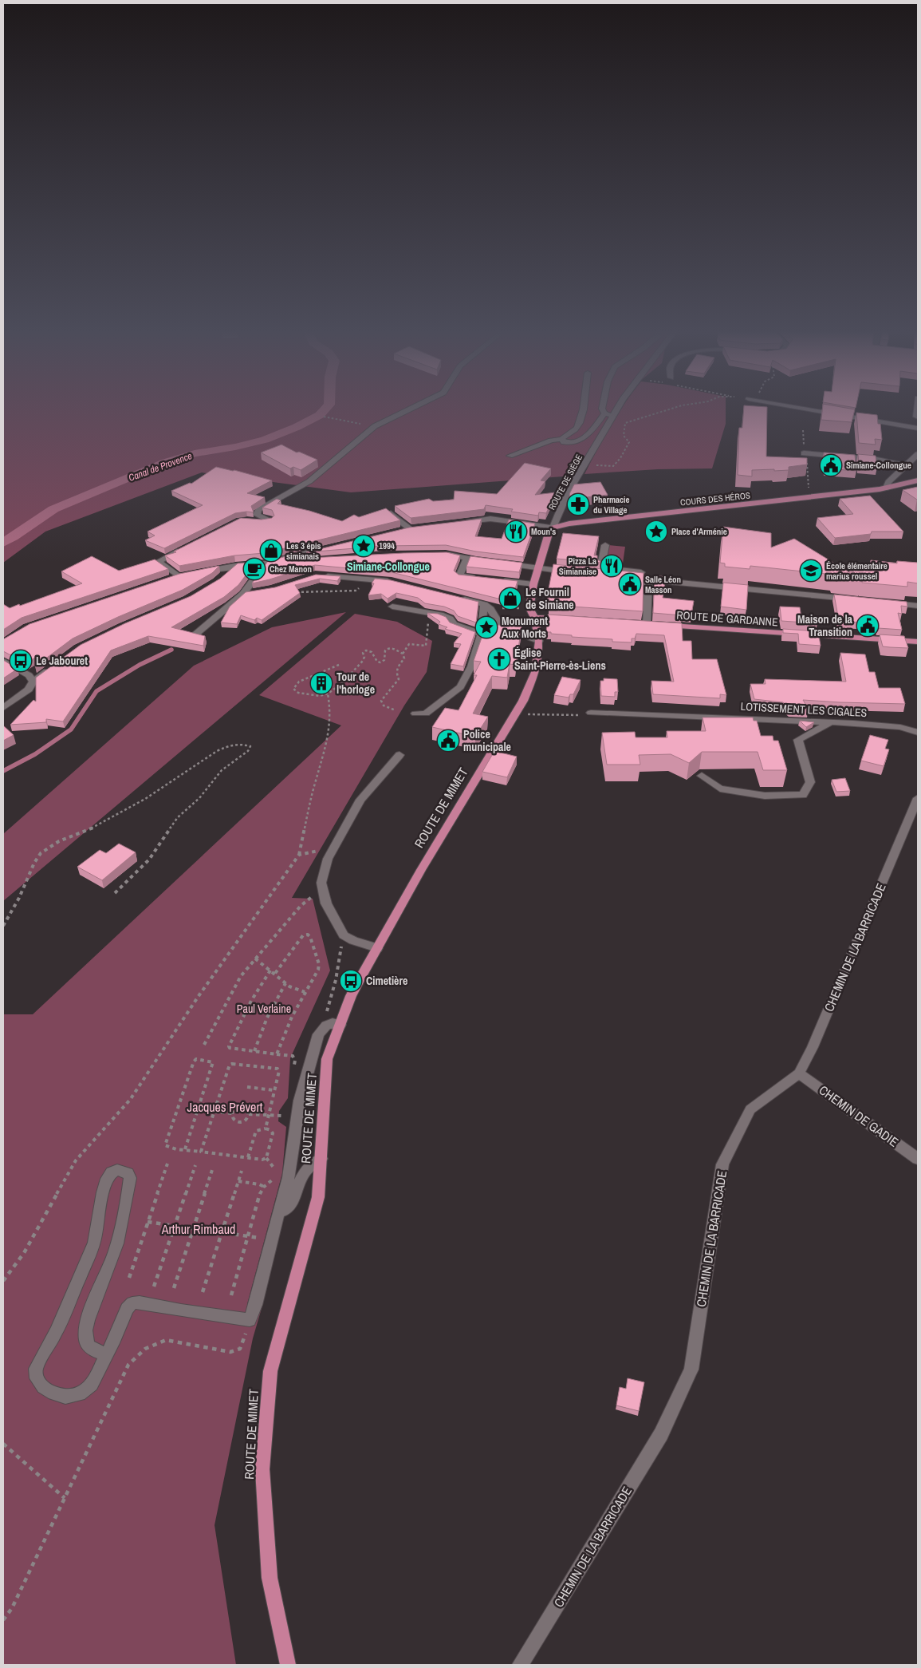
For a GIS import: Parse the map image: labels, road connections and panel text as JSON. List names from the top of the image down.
{
  "streets": {
    "main road": ["COURS DES HÉROS", "ROUTE DE GARDANNE", "ROUTE DE MIMET"],
    "street": [
      "ROUTE DE SIÈGE",
      "LOTISSEMENT LES CIGALES",
      "CHEMIN DE LA BARRICADE",
      "CHEMIN DE GADIE"
    ]
  },
  "crossings": [
    ["ROUTE DE SIÈGE", "COURS DES HÉROS"],
    ["CHEMIN DE LA BARRICADE", "CHEMIN DE GADIE"]
  ],
  "districts": ["Simiane-Collongue"],
  "water": ["Canal de Provence"],
  "parks": ["Paul Verlaine", "Jacques Prévert", "Arthur Rimbaud"],
  "places": {
    "public building": [
      "Simiane-Collongue",
      "Salle Léon Masson",
      "Maison de la Transition",
      "Police municipale"
    ],
    "pharmacy": ["Pharmacie du Village"],
    "restaurant": ["Moun's", "Pizza La Simianaise"],
    "place": ["Place d'Arménie", "1994", "Monument Aux Morts"],
    "shop": ["Les 3 épis simianais", "Le Fournil de Simiane"],
    "cafe": ["Chez Manon"],
    "school or university": ["École élémentaire marius roussel"],
    "church": ["Église Saint-Pierre-ès-Liens"],
    "bus stop": ["Le Jabouret", "Cimetière"],
    "building": ["Tour de l'horloge"]
  }
}
